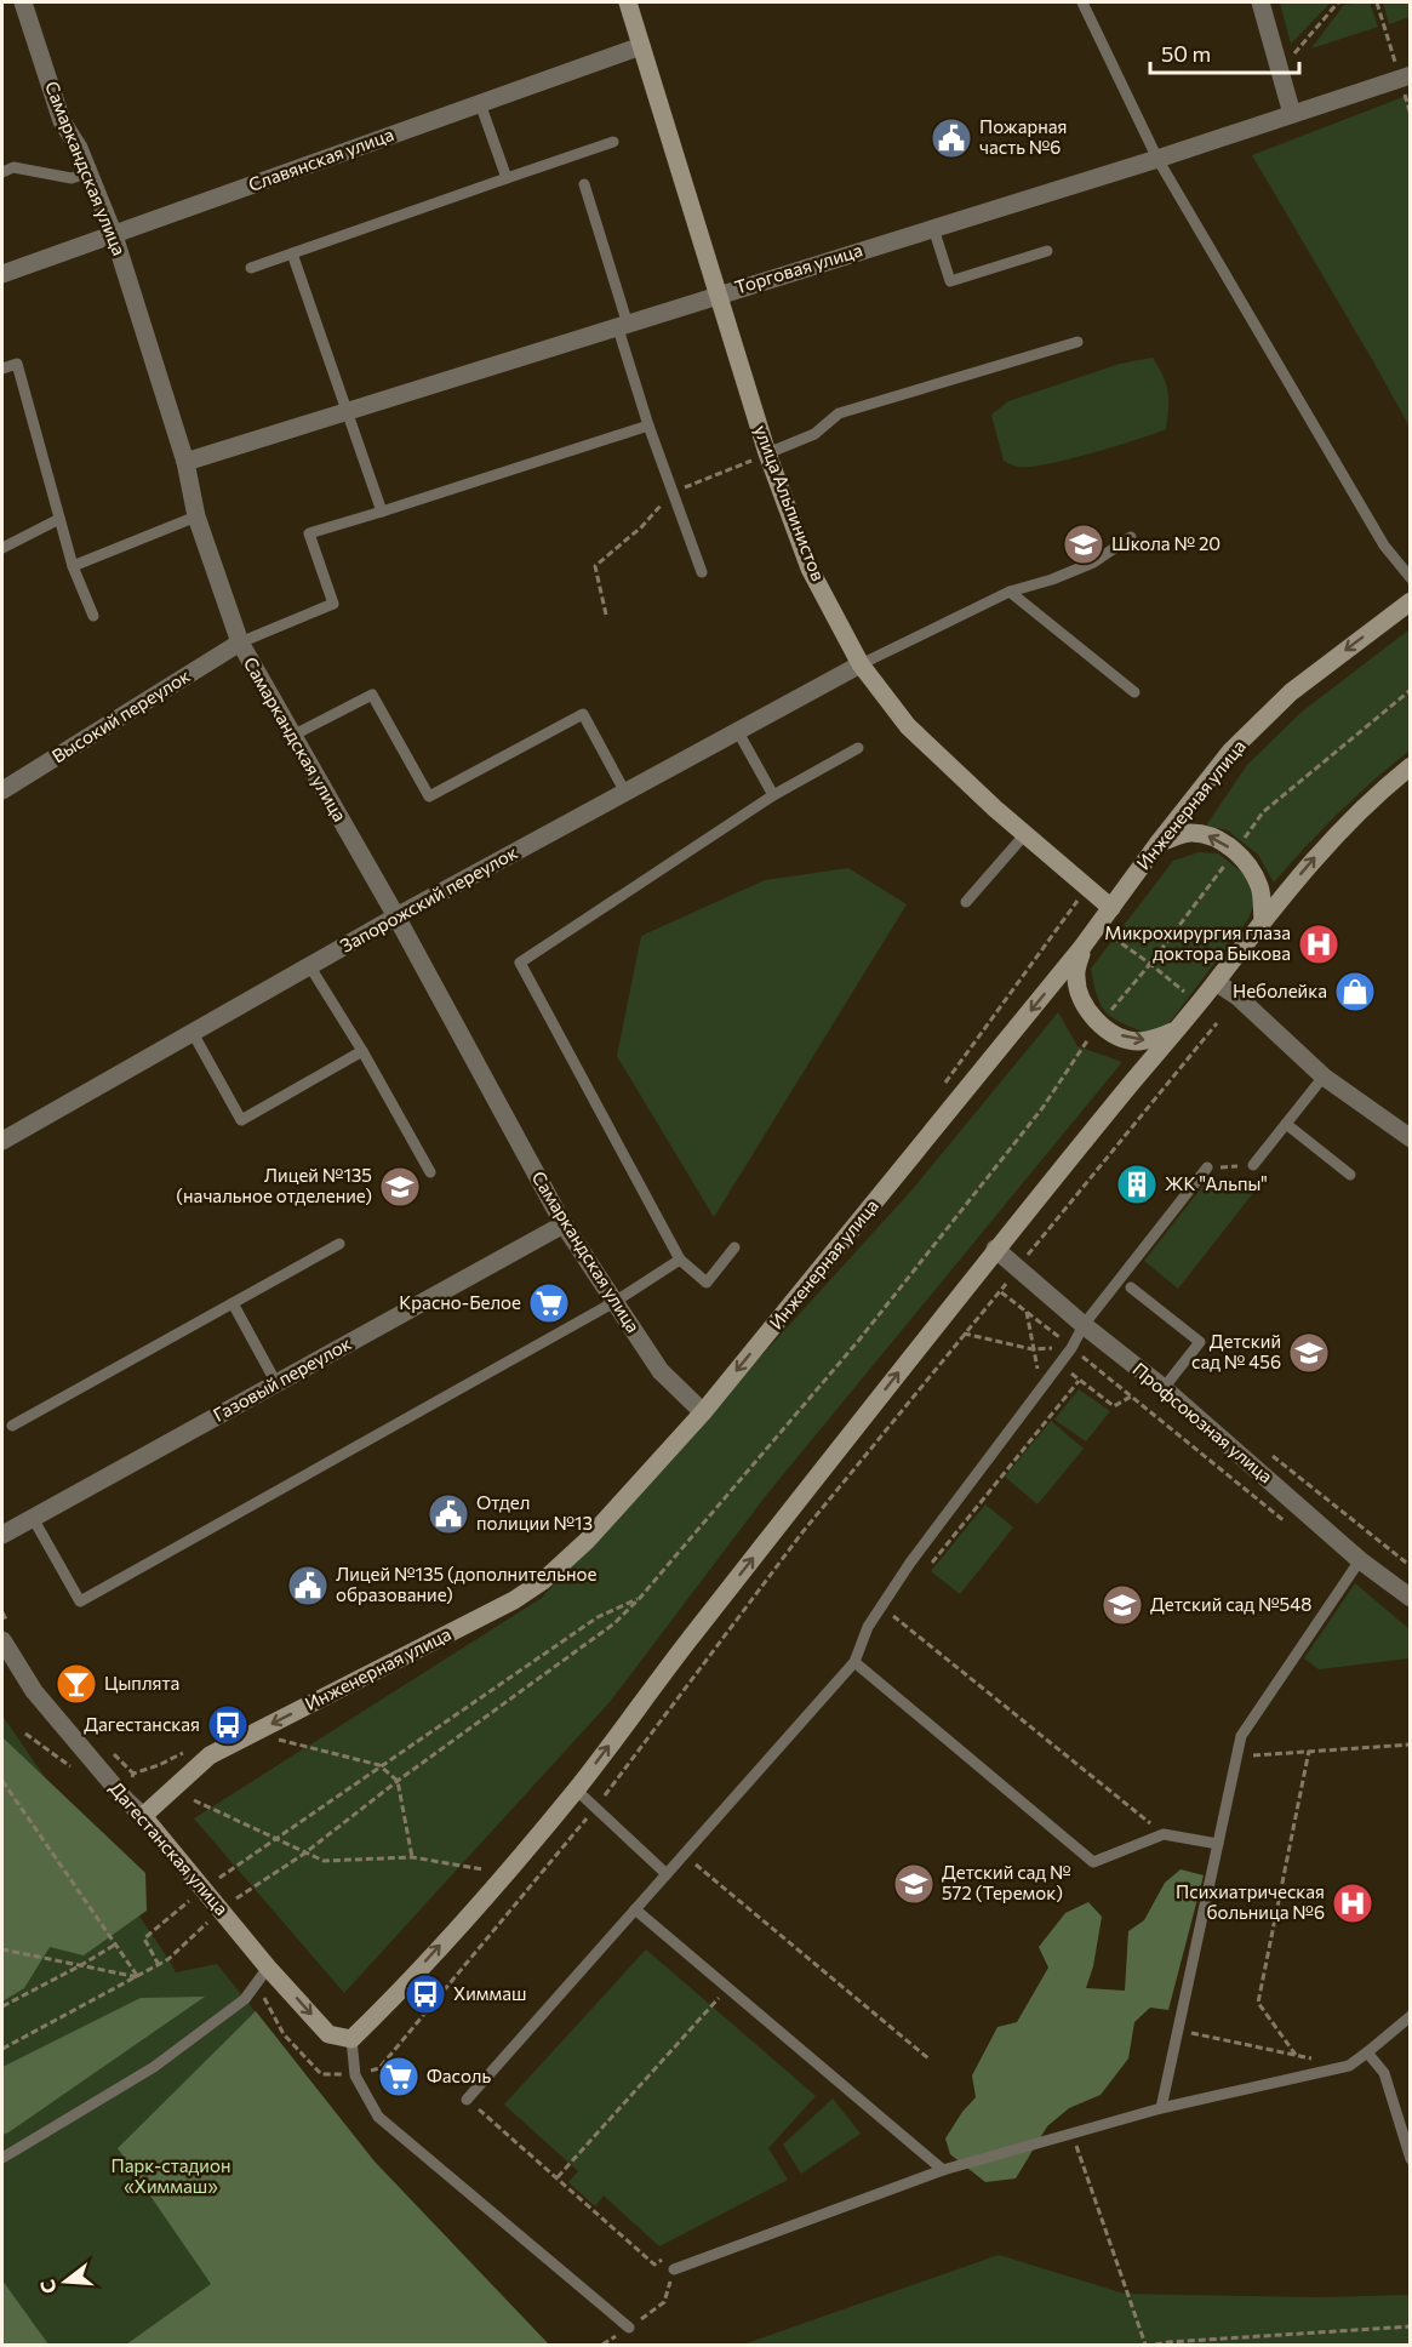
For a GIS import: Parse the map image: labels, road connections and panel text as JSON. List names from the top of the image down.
{
  "streets": {
    "street": [
      "Славянская улица",
      "Самаркандская улица",
      "Торговая улица",
      "улица Альпинистов",
      "Высокий переулок",
      "Инженерная улица",
      "Запорожский переулок",
      "Газовый переулок",
      "Профсоюзная улица",
      "Дагестанская улица"
    ]
  },
  "crossings": [
    ["Славянская улица", "Самаркандская улица"],
    ["Славянская улица", "улица Альпинистов"],
    ["Самаркандская улица", "Торговая улица"],
    ["Самаркандская улица", "Высокий переулок"],
    ["Самаркандская улица", "Инженерная улица"],
    ["Самаркандская улица", "Запорожский переулок"],
    ["Самаркандская улица", "Газовый переулок"],
    ["Торговая улица", "улица Альпинистов"],
    ["улица Альпинистов", "Инженерная улица"],
    ["улица Альпинистов", "Запорожский переулок"],
    ["Инженерная улица", "Дагестанская улица"]
  ],
  "parks": ["Парк-стадион «Химмаш»"],
  "places": {
    "public building": ["Пожарная часть №6", "Отдел полиции №13", "Лицей №135 (дополнительное образование)"],
    "school or university": [
      "Школа № 20",
      "Лицей №135 (начальное отделение)",
      "Детский сад № 456",
      "Детский сад №548",
      "Детский сад № 572 (Теремок)"
    ],
    "hospital": ["Микрохирургия глаза доктора Быкова", "Психиатрическая больница №6"],
    "shop": ["Неболейка"],
    "building": ["ЖК \"Альпы\""],
    "supermarket": ["Красно-Белое", "Фасоль"],
    "bar": ["Цыплята"],
    "bus stop": ["Дагестанская", "Химмаш"]
  },
  "scale_bar": "50 m",
  "north": "left"
}
